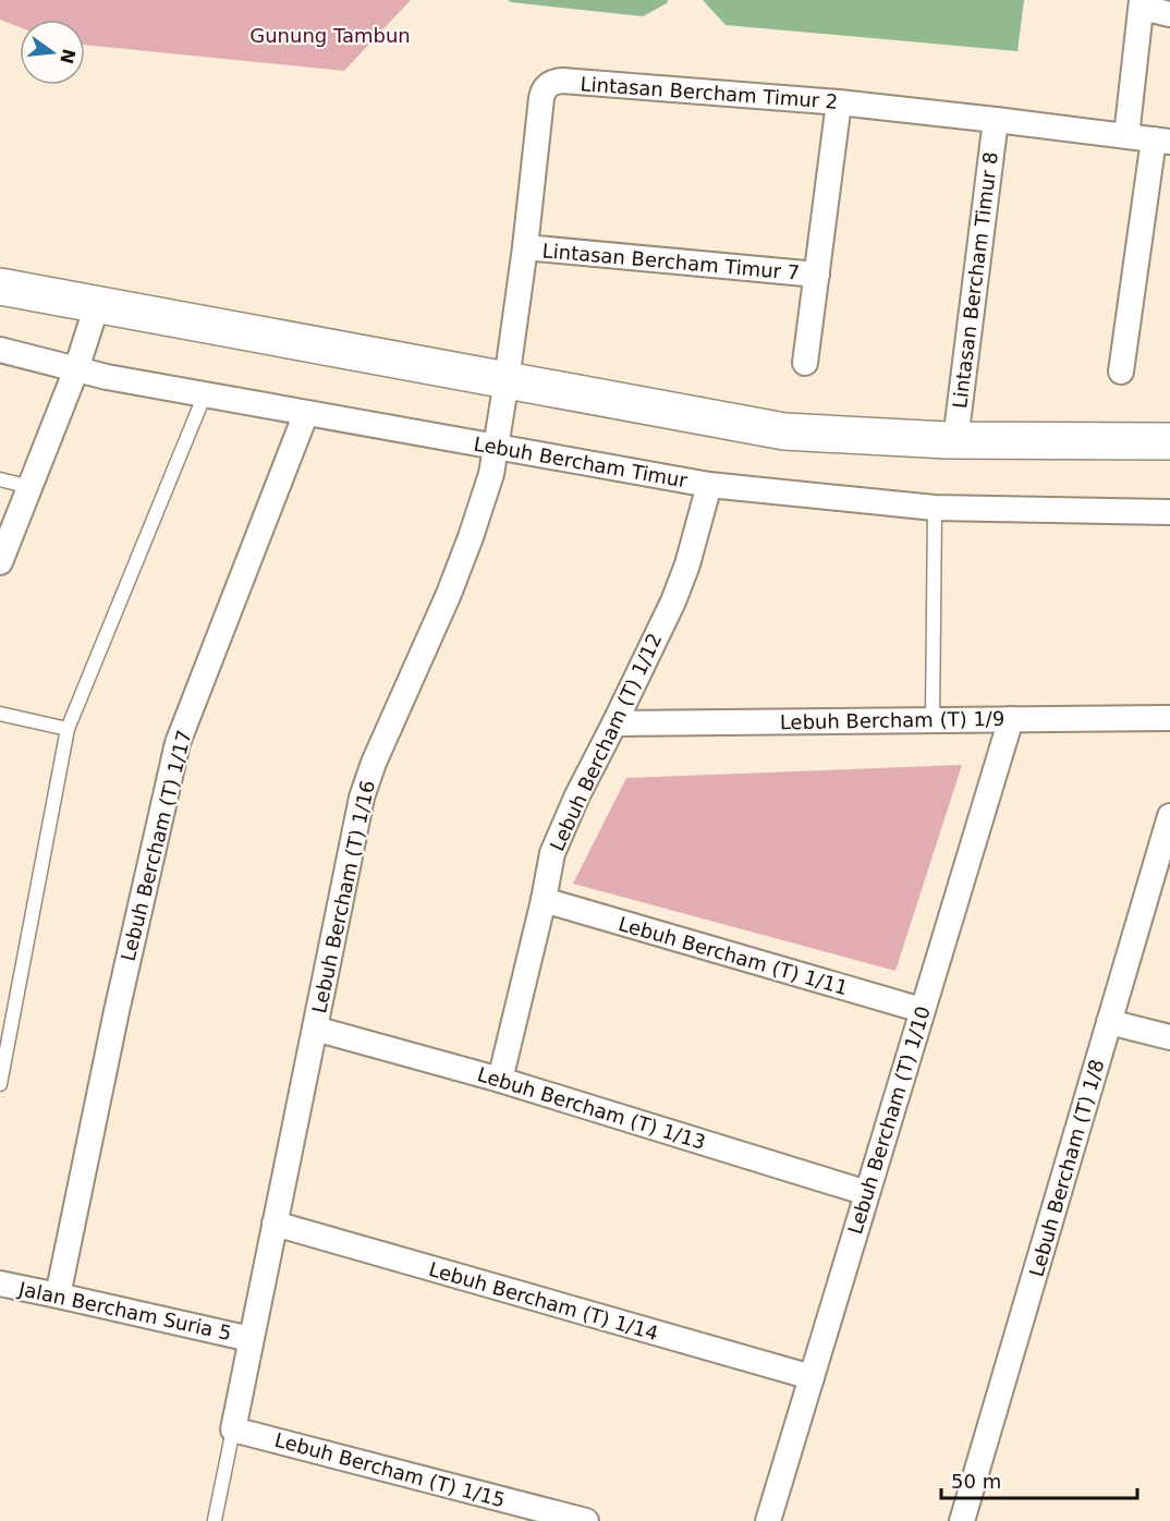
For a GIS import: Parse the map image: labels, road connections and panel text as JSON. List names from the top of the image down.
{
  "streets": {
    "street": [
      "Lintasan Bercham Timur 2",
      "Lintasan Bercham Timur 7",
      "Lintasan Bercham Timur 8",
      "Lebuh Bercham Timur",
      "Lebuh Bercham (T) 1/9",
      "Lebuh Bercham (T) 1/12",
      "Lebuh Bercham (T) 1/17",
      "Lebuh Bercham (T) 1/16",
      "Lebuh Bercham (T) 1/11",
      "Lebuh Bercham (T) 1/13",
      "Lebuh Bercham (T) 1/10",
      "Lebuh Bercham (T) 1/8",
      "Lebuh Bercham (T) 1/14",
      "Jalan Bercham Suria 5",
      "Lebuh Bercham (T) 1/15"
    ]
  },
  "crossings": [
    ["Lintasan Bercham Timur 2", "Lintasan Bercham Timur 7"],
    ["Lintasan Bercham Timur 2", "Lintasan Bercham Timur 8"],
    ["Lintasan Bercham Timur 2", "Lebuh Bercham (T) 1/16"],
    ["Lebuh Bercham Timur", "Lebuh Bercham (T) 1/12"],
    ["Lebuh Bercham Timur", "Lebuh Bercham (T) 1/17"],
    ["Lebuh Bercham Timur", "Lebuh Bercham (T) 1/16"],
    ["Lebuh Bercham (T) 1/9", "Lebuh Bercham (T) 1/12"],
    ["Lebuh Bercham (T) 1/9", "Lebuh Bercham (T) 1/10"],
    ["Lebuh Bercham (T) 1/12", "Lebuh Bercham (T) 1/11"],
    ["Lebuh Bercham (T) 1/12", "Lebuh Bercham (T) 1/13"],
    ["Lebuh Bercham (T) 1/17", "Jalan Bercham Suria 5"],
    ["Lebuh Bercham (T) 1/16", "Lebuh Bercham (T) 1/13"],
    ["Lebuh Bercham (T) 1/16", "Lebuh Bercham (T) 1/14"],
    ["Lebuh Bercham (T) 1/16", "Jalan Bercham Suria 5"],
    ["Lebuh Bercham (T) 1/16", "Lebuh Bercham (T) 1/15"],
    ["Lebuh Bercham (T) 1/11", "Lebuh Bercham (T) 1/10"],
    ["Lebuh Bercham (T) 1/13", "Lebuh Bercham (T) 1/10"],
    ["Lebuh Bercham (T) 1/10", "Lebuh Bercham (T) 1/14"]
  ],
  "parks": ["Gunung Tambun"],
  "scale_bar": "50 m",
  "north": "right"
}
